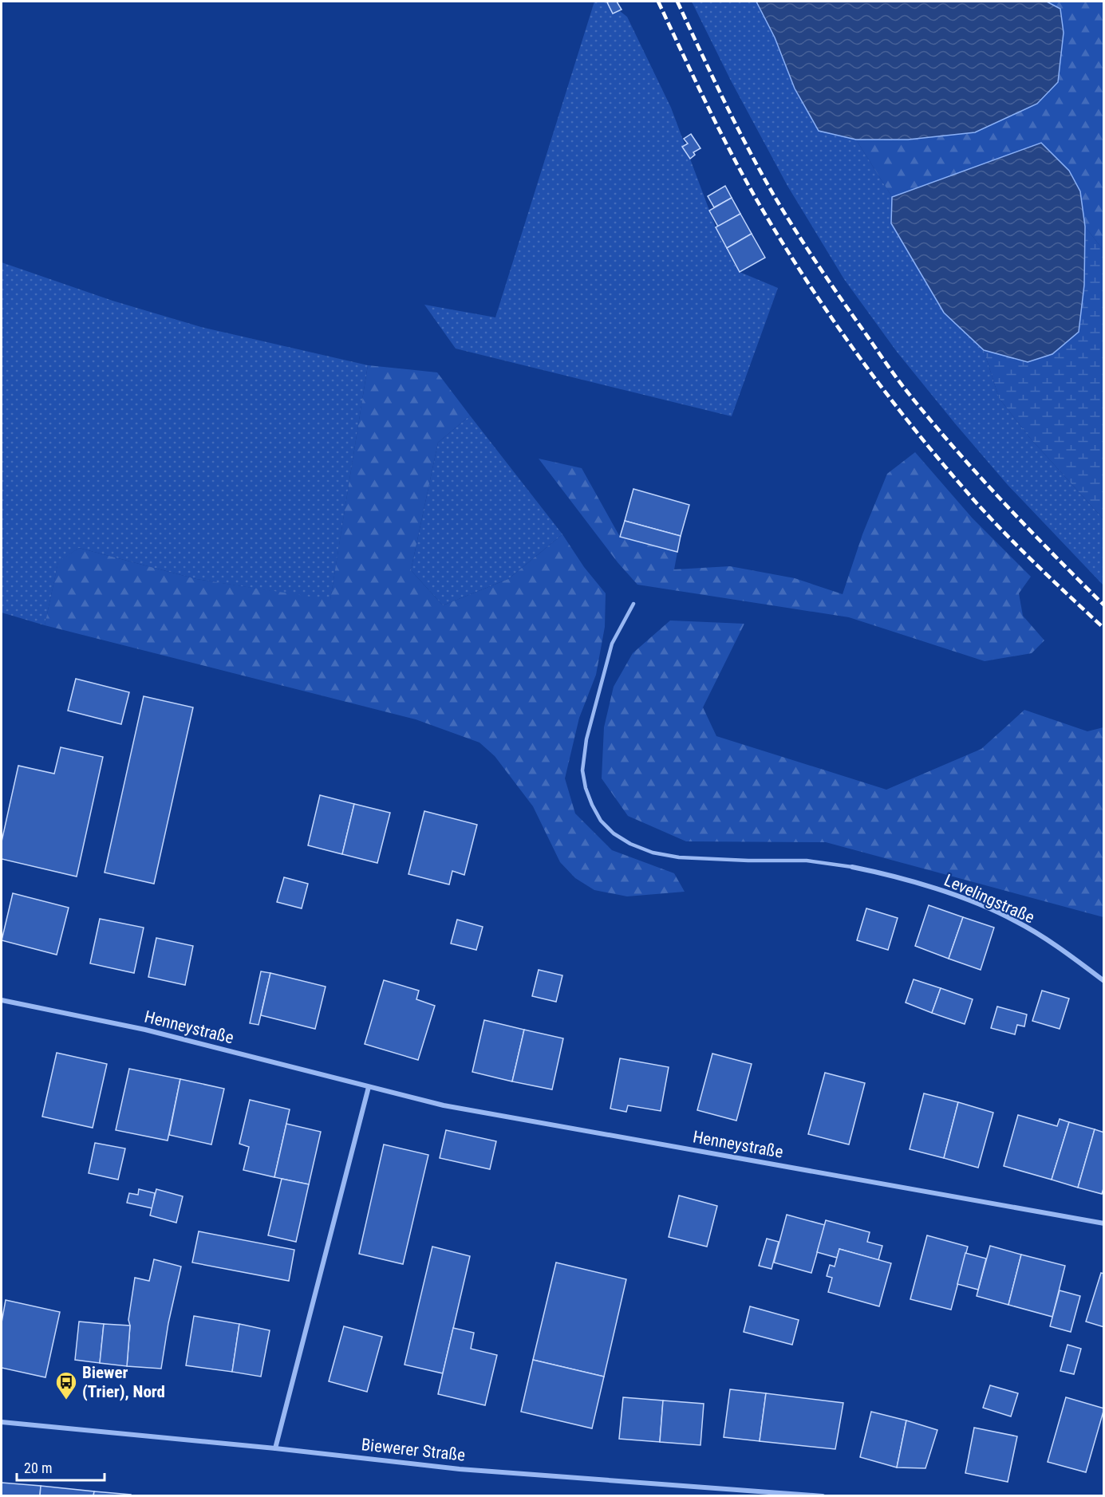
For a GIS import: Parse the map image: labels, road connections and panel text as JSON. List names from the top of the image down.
{
  "streets": {
    "street": ["Levelingstraße", "Henneystraße", "Biewerer Straße"]
  },
  "places": {
    "bus stop": ["Biewer (Trier), Nord"]
  },
  "scale_bar": "20 m"
}
